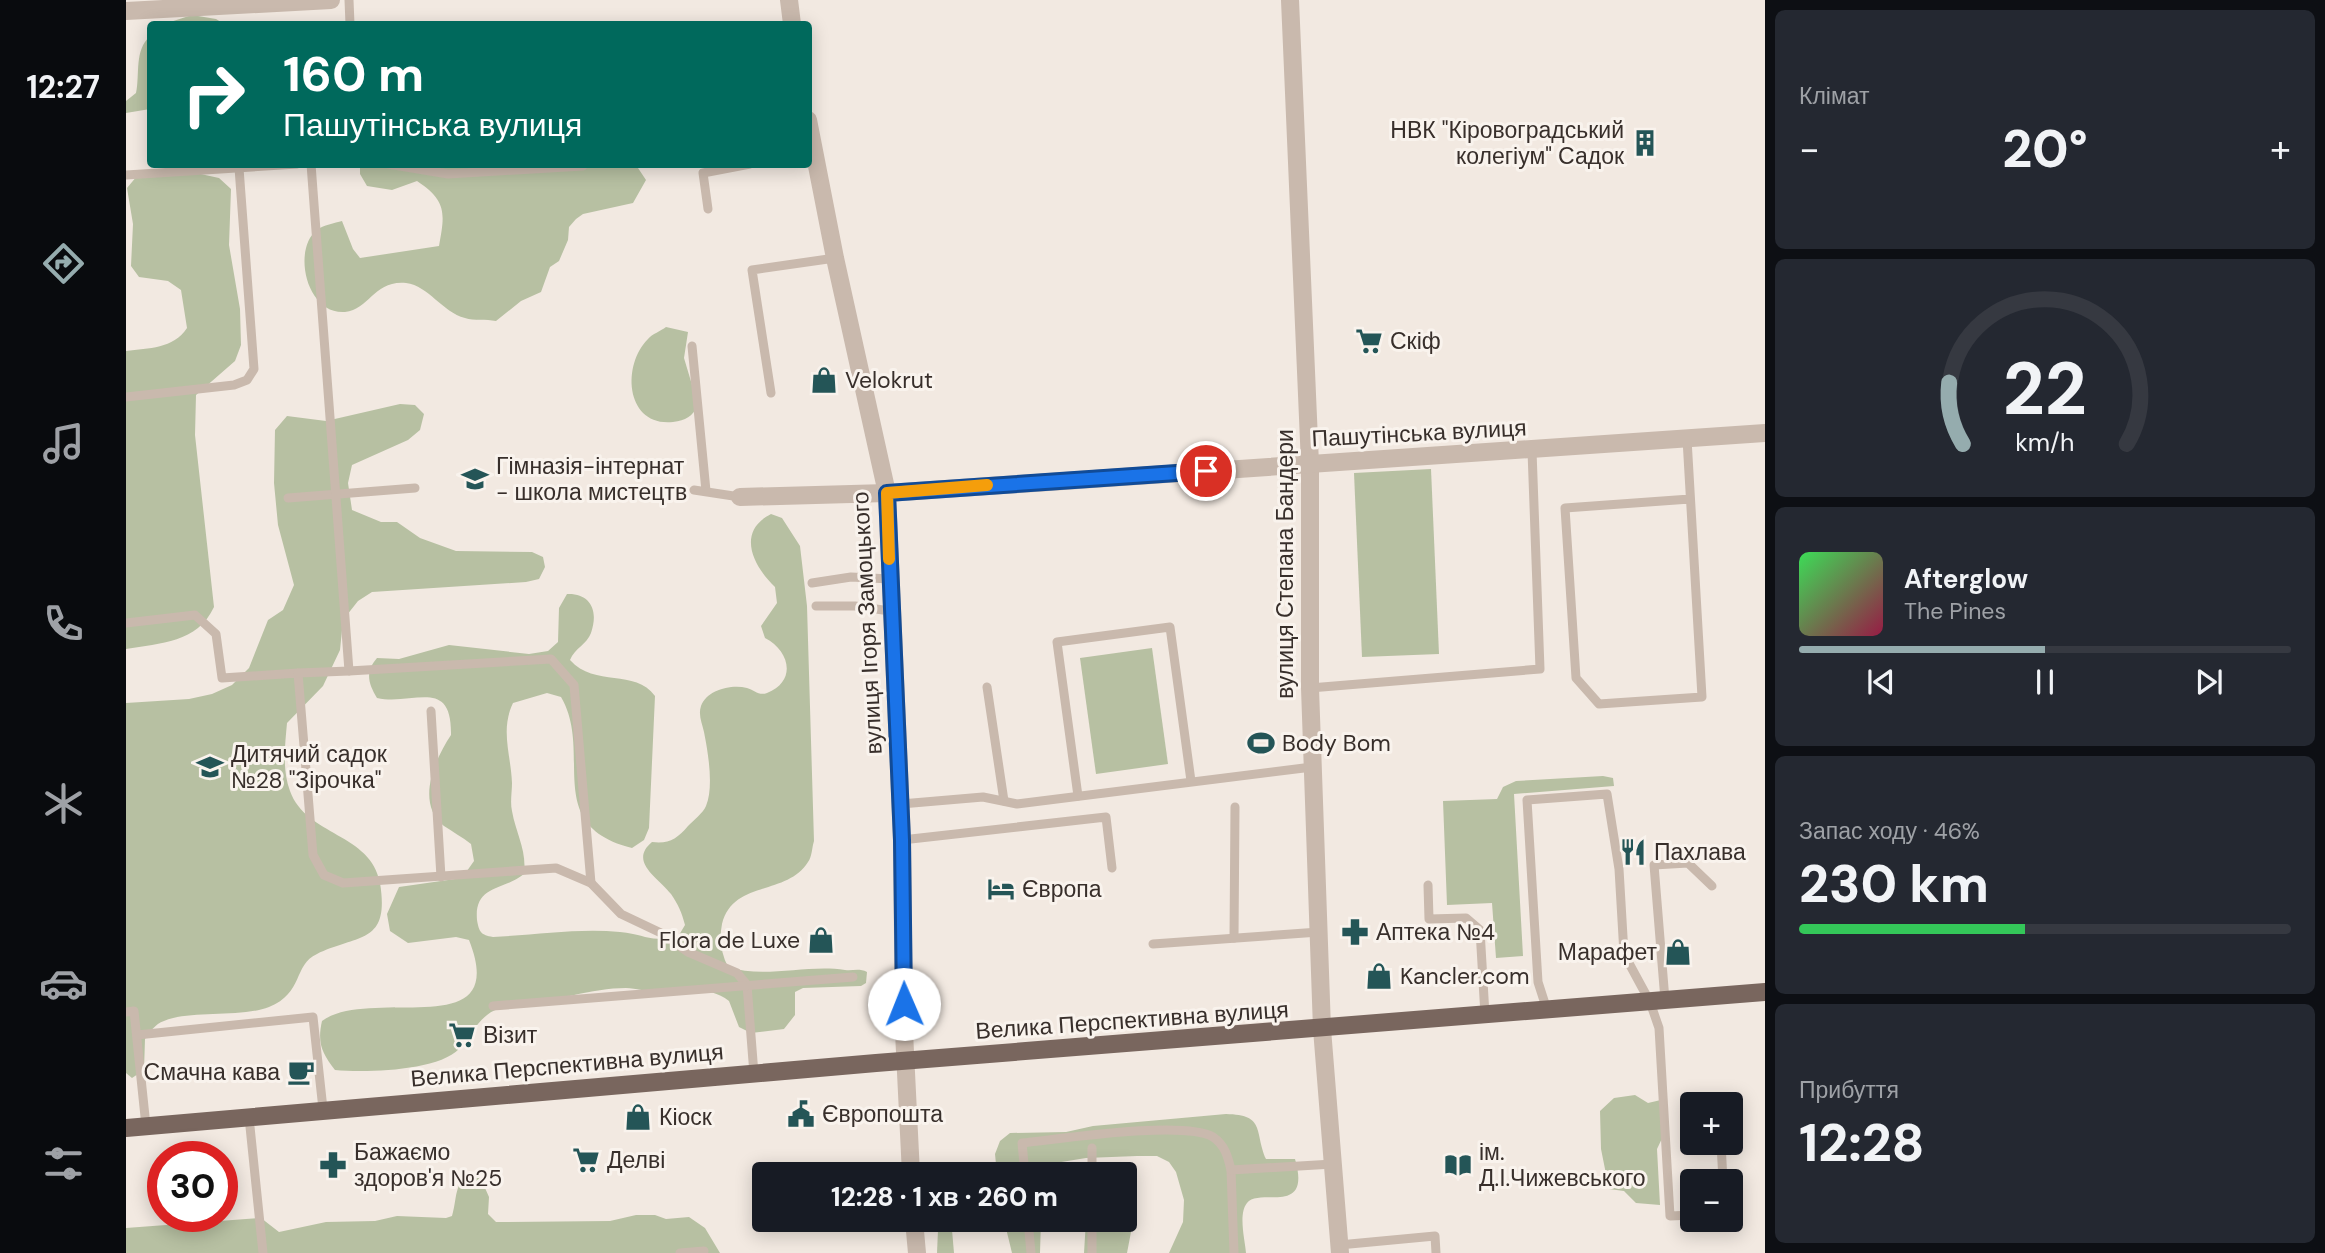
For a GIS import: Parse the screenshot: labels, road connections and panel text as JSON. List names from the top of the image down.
{
  "streets": {
    "main road": ["Велика Перспективна вулиця"],
    "street": ["Пашутінська вулиця", "вулиця Степана Бандери", "вулиця Ігоря Замоцького"]
  },
  "crossings": [
    ["Пашутінська вулиця", "вулиця Степана Бандери"],
    ["Пашутінська вулиця", "вулиця Ігоря Замоцького"],
    ["вулиця Степана Бандери", "Велика Перспективна вулиця"],
    ["вулиця Ігоря Замоцького", "Велика Перспективна вулиця"]
  ],
  "places": {
    "building": ["НВК \"Кіровоградський колегіум\" Садок"],
    "supermarket": ["Скіф", "Візит", "Делві"],
    "shop": [
      "Velokrut",
      "Flora de Luxe",
      "Марафет",
      "Kancler.com",
      "Кіоск"
    ],
    "school or university": ["Гімназія-інтернат - школа мистецтв", "Дитячий садок №28 \"Зірочка\""],
    "sports": ["Body Bom"],
    "restaurant": ["Пахлава"],
    "hotel": ["Європа"],
    "pharmacy": ["Аптека №4", "Бажаємо здоров'я №25"],
    "cafe": ["Смачна кава"],
    "public building": ["Європошта"],
    "library": ["ім. Д.І.Чижевського"]
  },
  "page": {
    "tabs": "12:27",
    "tile": [
      "Клімат",
      ["Запас ходу · 46%", "230 km"],
      ["Прибуття", "12:28"]
    ],
    "turn": ["160 m", "Пашутінська вулиця"],
    "heat": ["−", "20°", "+"],
    "song": ["Afterglow", "The Pines"],
    "map_buttons": ["+", "−"],
    "limit": "30",
    "trip": "12:28 · 1 хв · 260 m",
    "gauge": ["22", "km/h"]
  }
}
